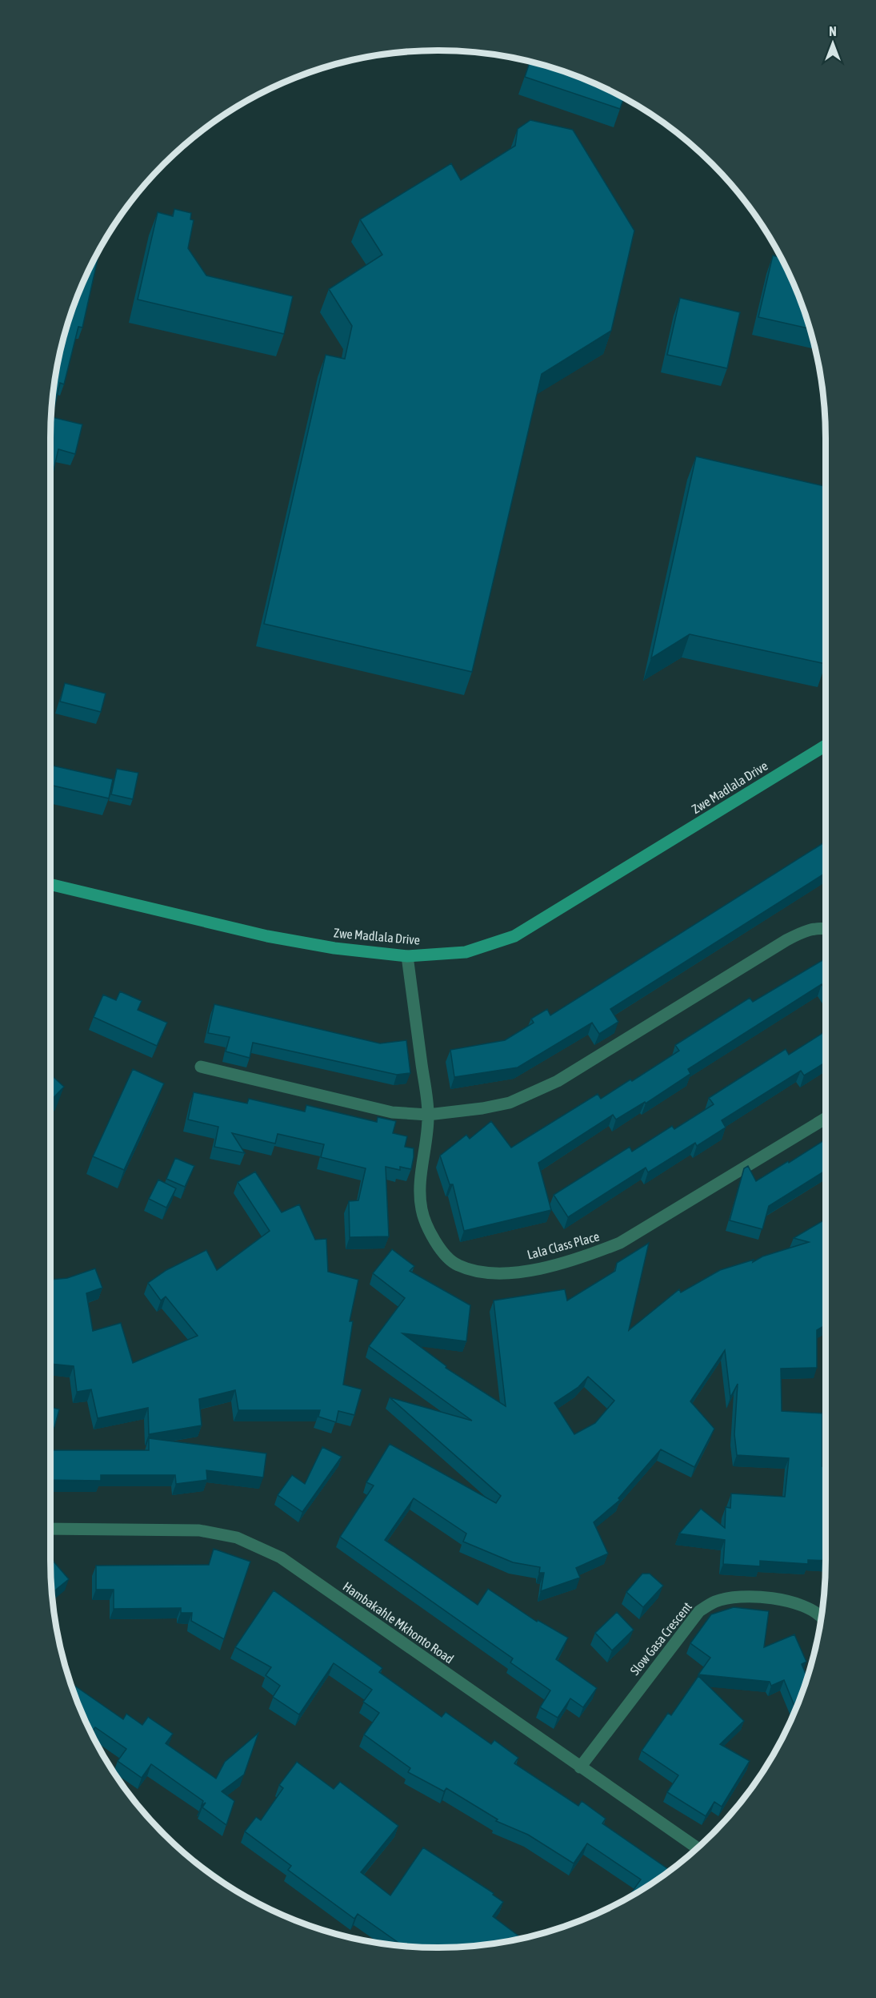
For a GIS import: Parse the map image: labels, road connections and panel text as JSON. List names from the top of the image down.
{
  "streets": {
    "street": [
      "Zwe Madlala Drive",
      "Lala Class Place",
      "Hambakahle Mkhonto Road",
      "Slow Gasa Crescent"
    ]
  },
  "crossings": [
    ["Zwe Madlala Drive", "Lala Class Place"],
    ["Hambakahle Mkhonto Road", "Slow Gasa Crescent"]
  ],
  "north": "top"
}
